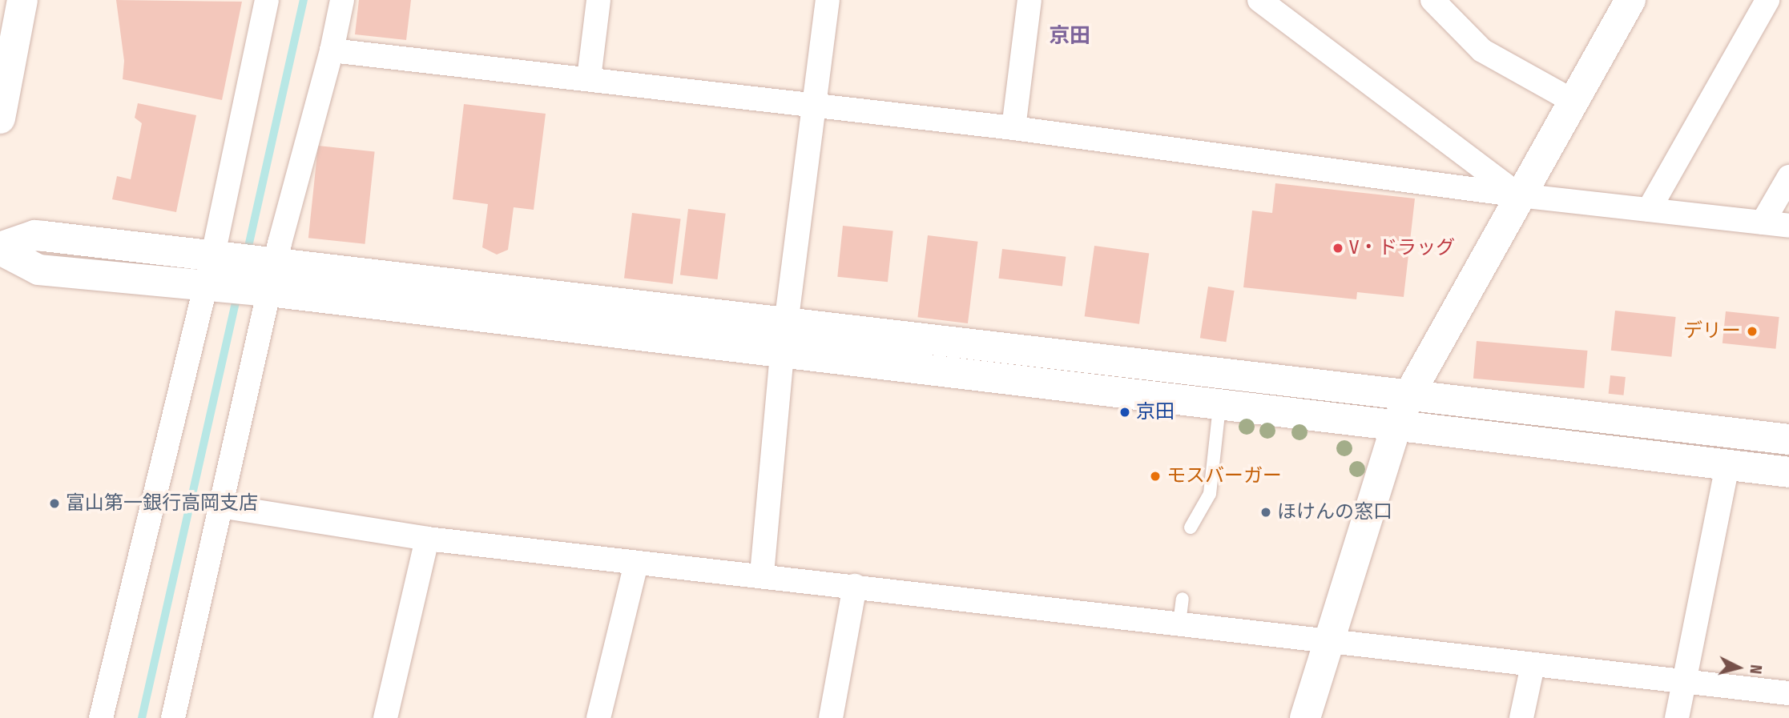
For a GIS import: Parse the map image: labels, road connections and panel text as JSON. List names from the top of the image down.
{
  "districts": ["京田"],
  "places": [
    "V・ドラッグ",
    "デリー",
    "京田",
    "モスバーガー",
    "富山第一銀行高岡支店",
    "ほけんの窓口"
  ],
  "north": "right"
}
